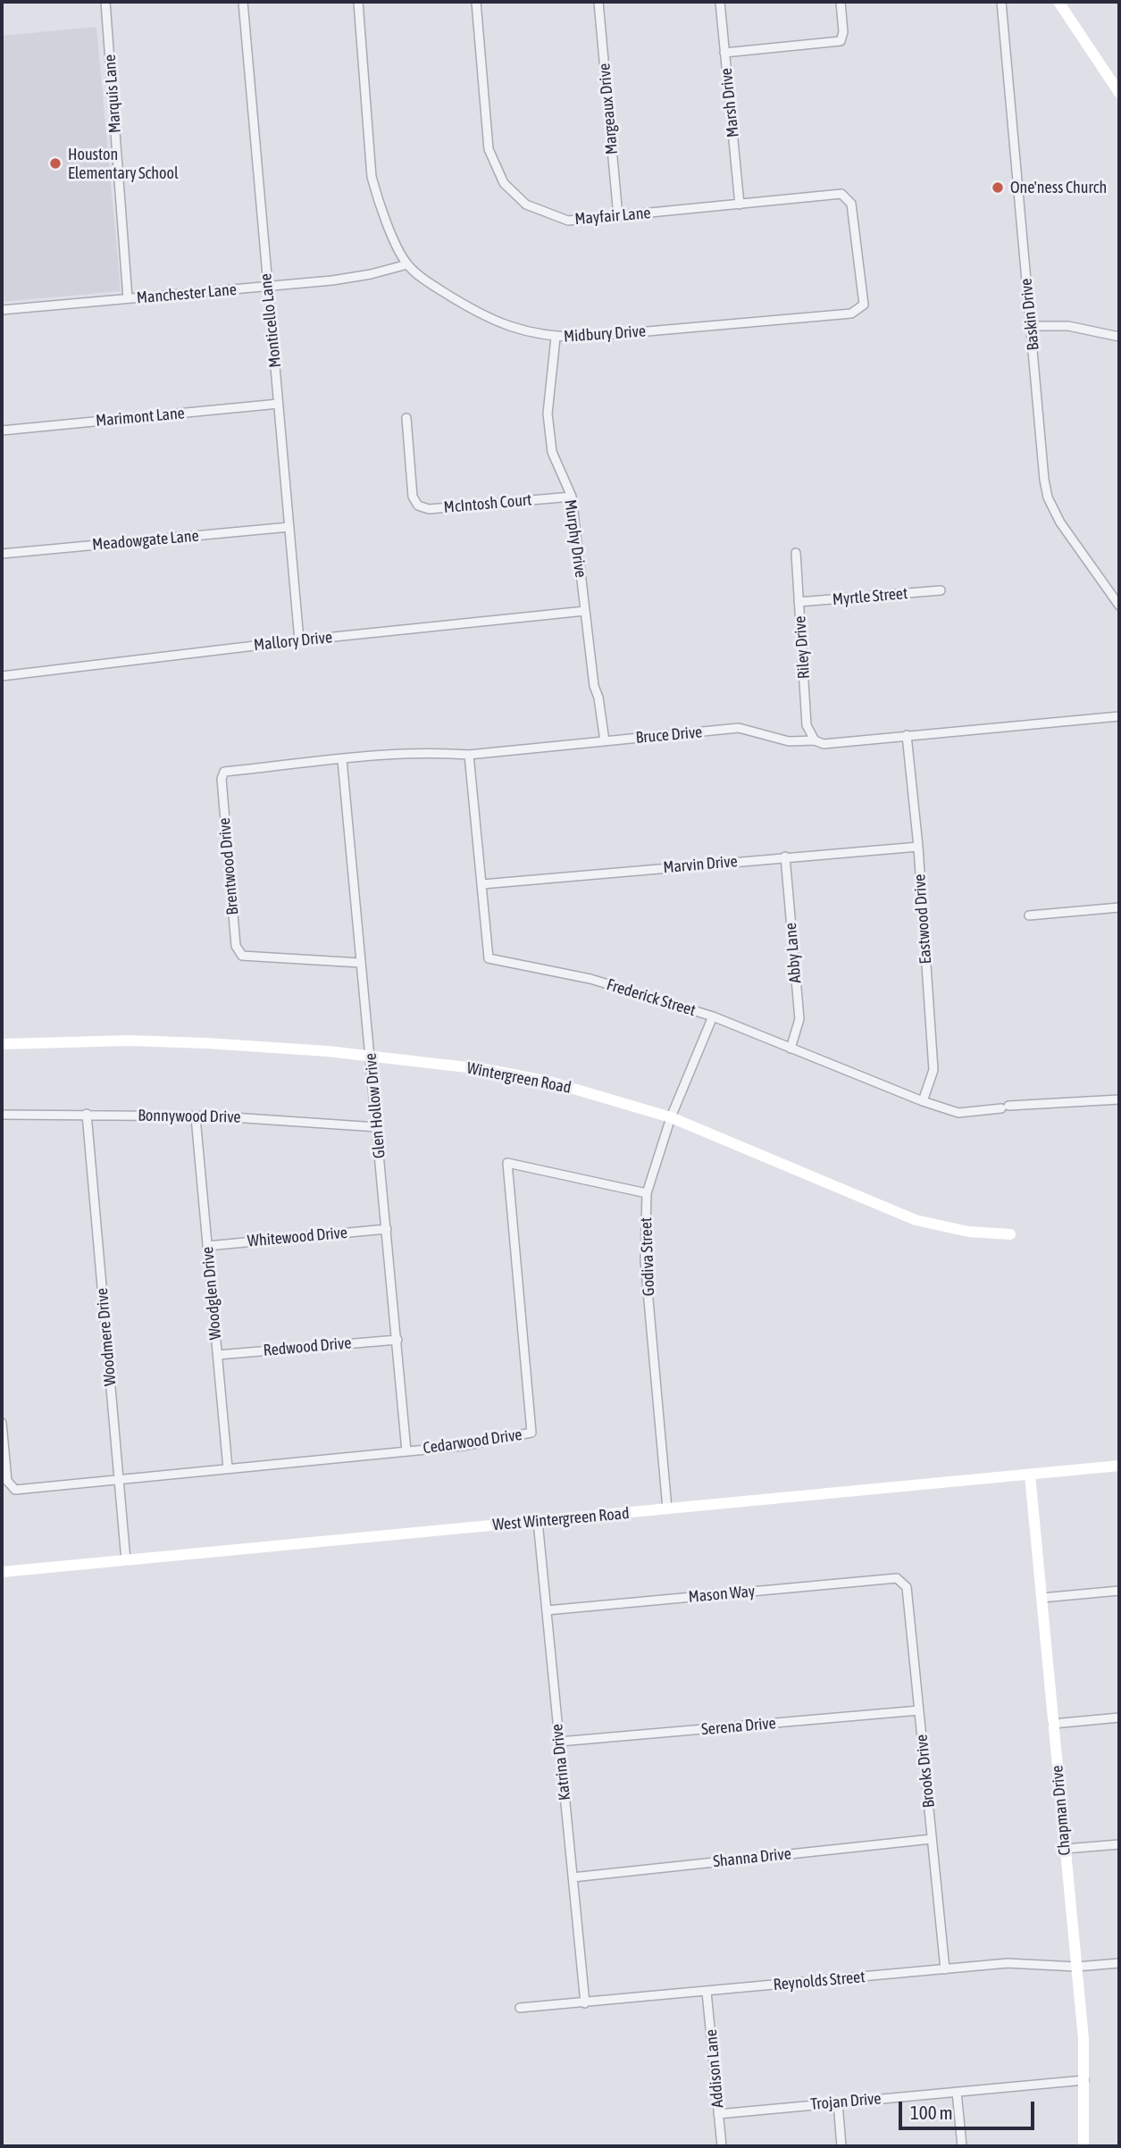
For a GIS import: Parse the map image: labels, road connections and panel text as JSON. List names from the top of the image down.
{
  "streets": {
    "street": [
      "Marquis Lane",
      "Marsh Drive",
      "Margeaux Drive",
      "Mayfair Lane",
      "Manchester Lane",
      "Baskin Drive",
      "Monticello Lane",
      "Midbury Drive",
      "Marimont Lane",
      "McIntosh Court",
      "Murphy Drive",
      "Meadowgate Lane",
      "Myrtle Street",
      "Mallory Drive",
      "Riley Drive",
      "Bruce Drive",
      "Marvin Drive",
      "Brentwood Drive",
      "Eastwood Drive",
      "Abby Lane",
      "Frederick Street",
      "Wintergreen Road",
      "Glen Hollow Drive",
      "Bonnywood Drive",
      "Whitewood Drive",
      "Godiva Street",
      "Woodglen Drive",
      "Woodmere Drive",
      "Redwood Drive",
      "Cedarwood Drive",
      "West Wintergreen Road",
      "Mason Way",
      "Serena Drive",
      "Katrina Drive",
      "Brooks Drive",
      "Chapman Drive",
      "Shanna Drive",
      "Reynolds Street",
      "Addison Lane",
      "Trojan Drive"
    ]
  },
  "crossings": [
    ["Marquis Lane", "Manchester Lane"],
    ["Marsh Drive", "Mayfair Lane"],
    ["Margeaux Drive", "Mayfair Lane"],
    ["Mayfair Lane", "Midbury Drive"],
    ["Manchester Lane", "Monticello Lane"],
    ["Manchester Lane", "Midbury Drive"],
    ["Monticello Lane", "Marimont Lane"],
    ["Monticello Lane", "Meadowgate Lane"],
    ["Monticello Lane", "Mallory Drive"],
    ["Midbury Drive", "Murphy Drive"],
    ["McIntosh Court", "Murphy Drive"],
    ["Murphy Drive", "Mallory Drive"],
    ["Murphy Drive", "Bruce Drive"],
    ["Myrtle Street", "Riley Drive"],
    ["Riley Drive", "Bruce Drive"],
    ["Bruce Drive", "Brentwood Drive"],
    ["Bruce Drive", "Eastwood Drive"],
    ["Bruce Drive", "Frederick Street"],
    ["Bruce Drive", "Glen Hollow Drive"],
    ["Marvin Drive", "Eastwood Drive"],
    ["Marvin Drive", "Abby Lane"],
    ["Marvin Drive", "Frederick Street"],
    ["Brentwood Drive", "Glen Hollow Drive"],
    ["Eastwood Drive", "Frederick Street"],
    ["Abby Lane", "Frederick Street"],
    ["Frederick Street", "Godiva Street"],
    ["Wintergreen Road", "Glen Hollow Drive"],
    ["Wintergreen Road", "Godiva Street"],
    ["Glen Hollow Drive", "Bonnywood Drive"],
    ["Glen Hollow Drive", "Whitewood Drive"],
    ["Glen Hollow Drive", "Redwood Drive"],
    ["Glen Hollow Drive", "Cedarwood Drive"],
    ["Bonnywood Drive", "Woodglen Drive"],
    ["Bonnywood Drive", "Woodmere Drive"],
    ["Whitewood Drive", "Woodglen Drive"],
    ["Godiva Street", "Cedarwood Drive"],
    ["Godiva Street", "West Wintergreen Road"],
    ["Woodglen Drive", "Redwood Drive"],
    ["Woodglen Drive", "Cedarwood Drive"],
    ["Woodmere Drive", "Cedarwood Drive"],
    ["Woodmere Drive", "West Wintergreen Road"],
    ["West Wintergreen Road", "Katrina Drive"],
    ["West Wintergreen Road", "Chapman Drive"],
    ["Mason Way", "Katrina Drive"],
    ["Mason Way", "Brooks Drive"],
    ["Serena Drive", "Katrina Drive"],
    ["Serena Drive", "Brooks Drive"],
    ["Katrina Drive", "Shanna Drive"],
    ["Katrina Drive", "Reynolds Street"],
    ["Brooks Drive", "Shanna Drive"],
    ["Brooks Drive", "Reynolds Street"],
    ["Chapman Drive", "Reynolds Street"],
    ["Chapman Drive", "Trojan Drive"],
    ["Reynolds Street", "Addison Lane"],
    ["Addison Lane", "Trojan Drive"]
  ],
  "places": ["Houston Elementary School", "One'ness Church"],
  "scale_bar": "100 m"
}
